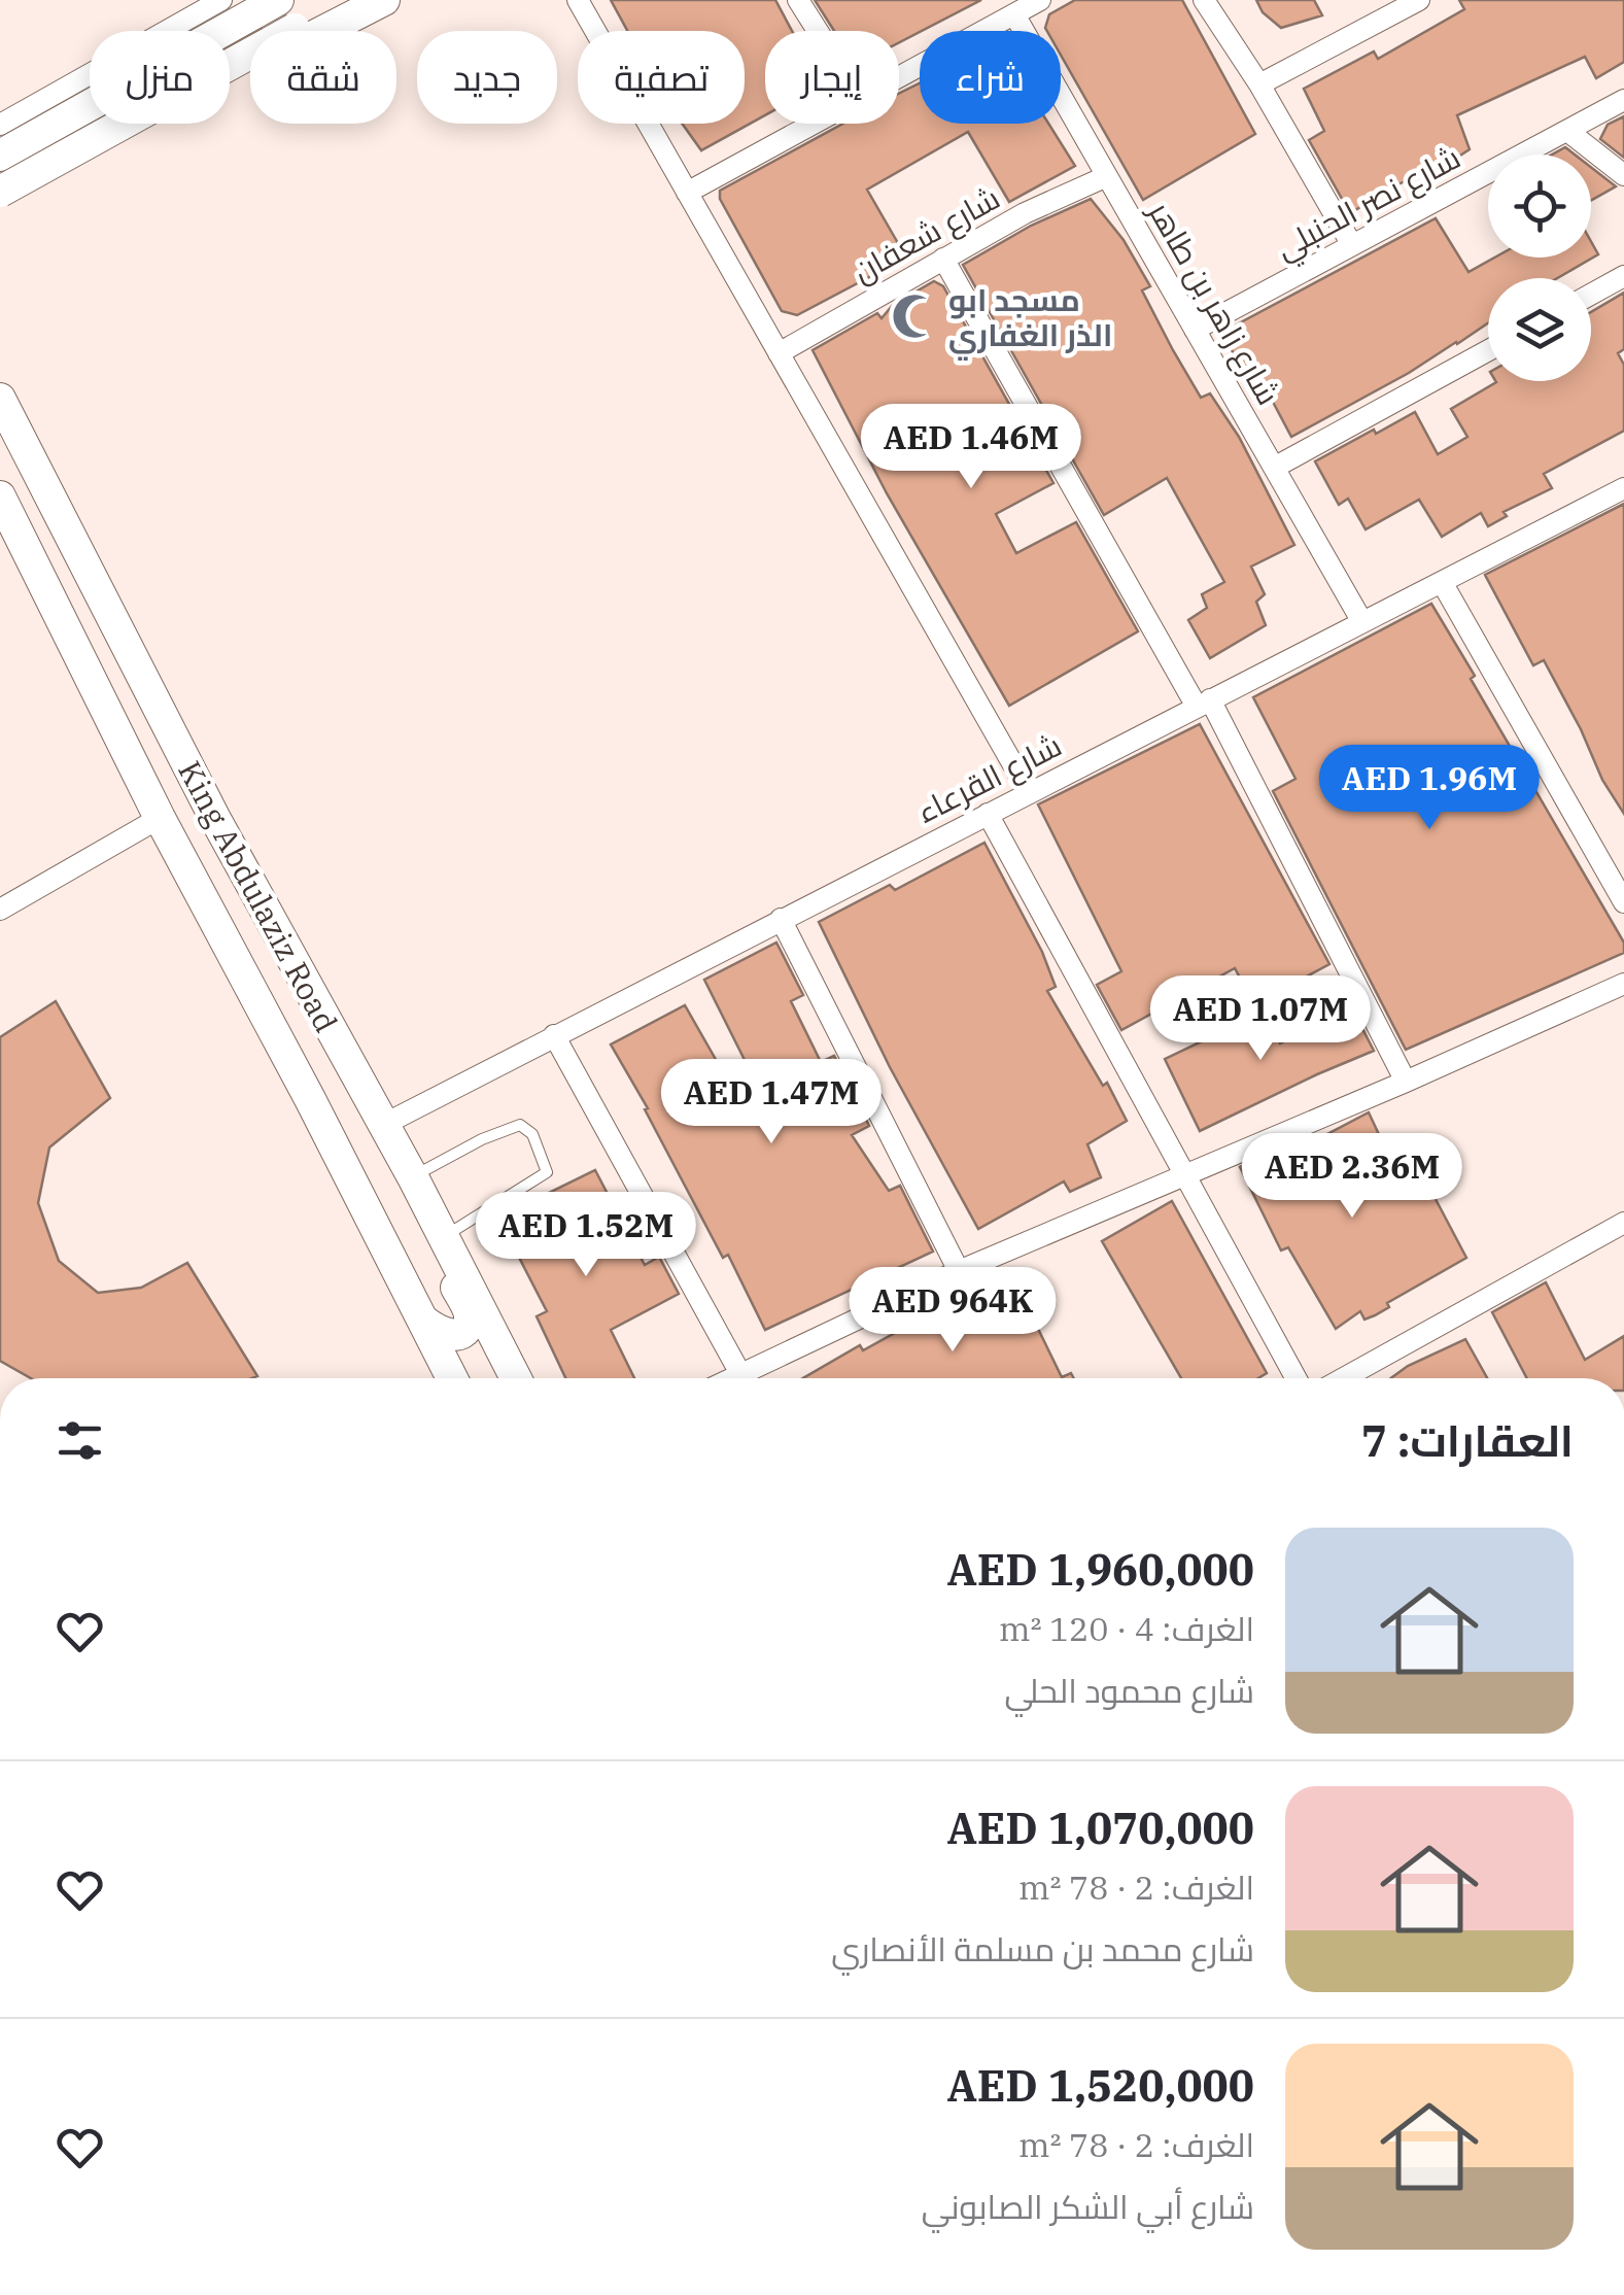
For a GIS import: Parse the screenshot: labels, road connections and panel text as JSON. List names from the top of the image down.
{
  "streets": {
    "main road": ["King Abdulaziz Road"],
    "street": [
      "شارع نصر الحنبلي",
      "شارع شعفان",
      "شارع زاهر بن طاهر",
      "شارع القرعاء"
    ]
  },
  "crossings": [
    ["شارع نصر الحنبلي", "شارع زاهر بن طاهر"],
    ["شارع شعفان", "شارع زاهر بن طاهر"],
    ["شارع زاهر بن طاهر", "شارع القرعاء"],
    ["شارع القرعاء", "King Abdulaziz Road"]
  ],
  "places": {
    "mosque": ["مسجد ابو الذر الغفاري"]
  },
  "page": {
    "chip": [
      "شراء",
      "إيجار",
      "تصفية",
      "جديد",
      "شقة",
      "منزل"
    ],
    "price": [
      "AED 1.46M",
      "AED 1.96M",
      "AED 1.07M",
      "AED 1.47M",
      "AED 2.36M",
      "AED 1.52M",
      "AED 964K"
    ],
    "heading": "العقارات: 7",
    "list": [
      {
        "name": "AED 1,960,000",
        "note": "الغرف: 4 · 120 m² · شارع محمود الحلي"
      },
      {
        "name": "AED 1,070,000",
        "note": "الغرف: 2 · 78 m² · شارع محمد بن مسلمة الأنصاري"
      },
      {
        "name": "AED 1,520,000",
        "note": "الغرف: 2 · 78 m² · شارع أبي الشكر الصابوني"
      }
    ]
  }
}
